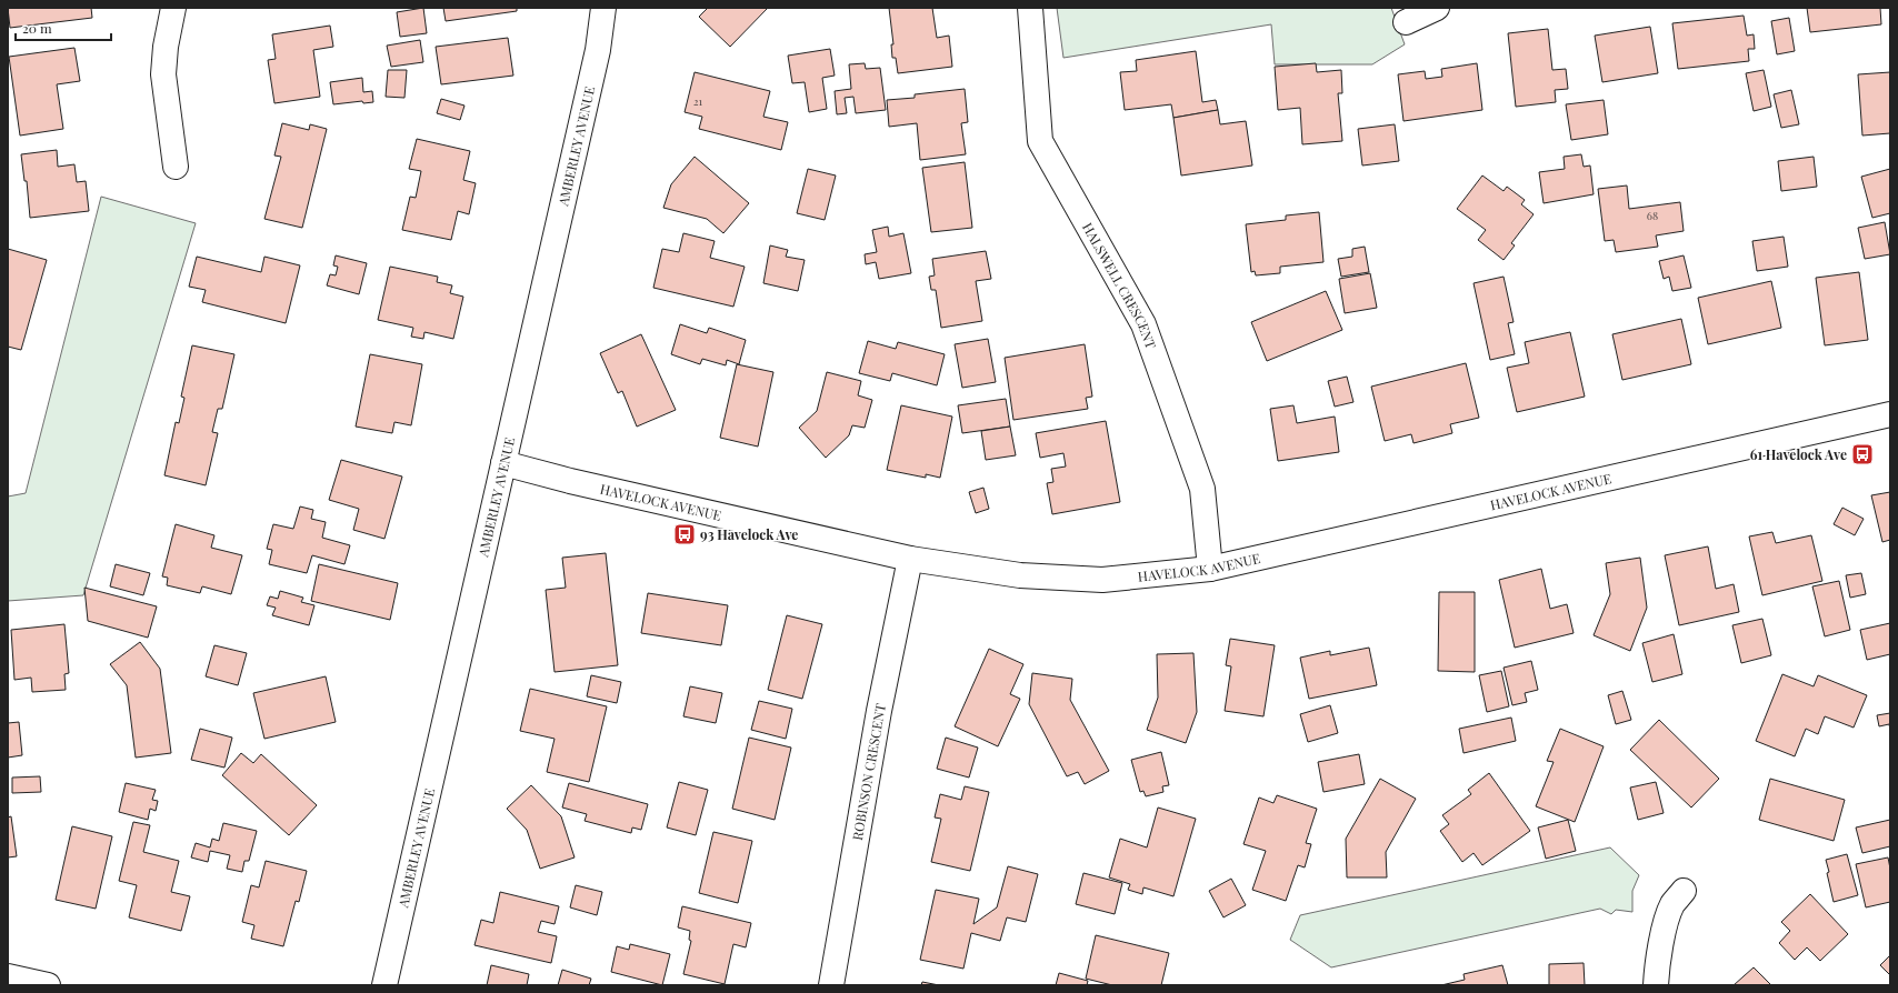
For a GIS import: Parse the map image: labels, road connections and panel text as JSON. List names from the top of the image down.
{
  "streets": {
    "street": [
      "AMBERLEY AVENUE",
      "HALSWELL CRESCENT",
      "HAVELOCK AVENUE",
      "ROBINSON CRESCENT"
    ]
  },
  "crossings": [
    ["AMBERLEY AVENUE", "HAVELOCK AVENUE"],
    ["HALSWELL CRESCENT", "HAVELOCK AVENUE"],
    ["HAVELOCK AVENUE", "ROBINSON CRESCENT"]
  ],
  "places": {
    "bus stop": ["61 Havelock Ave", "93 Havelock Ave"]
  },
  "house_numbers": ["21", "68"],
  "scale_bar": "20 m"
}
